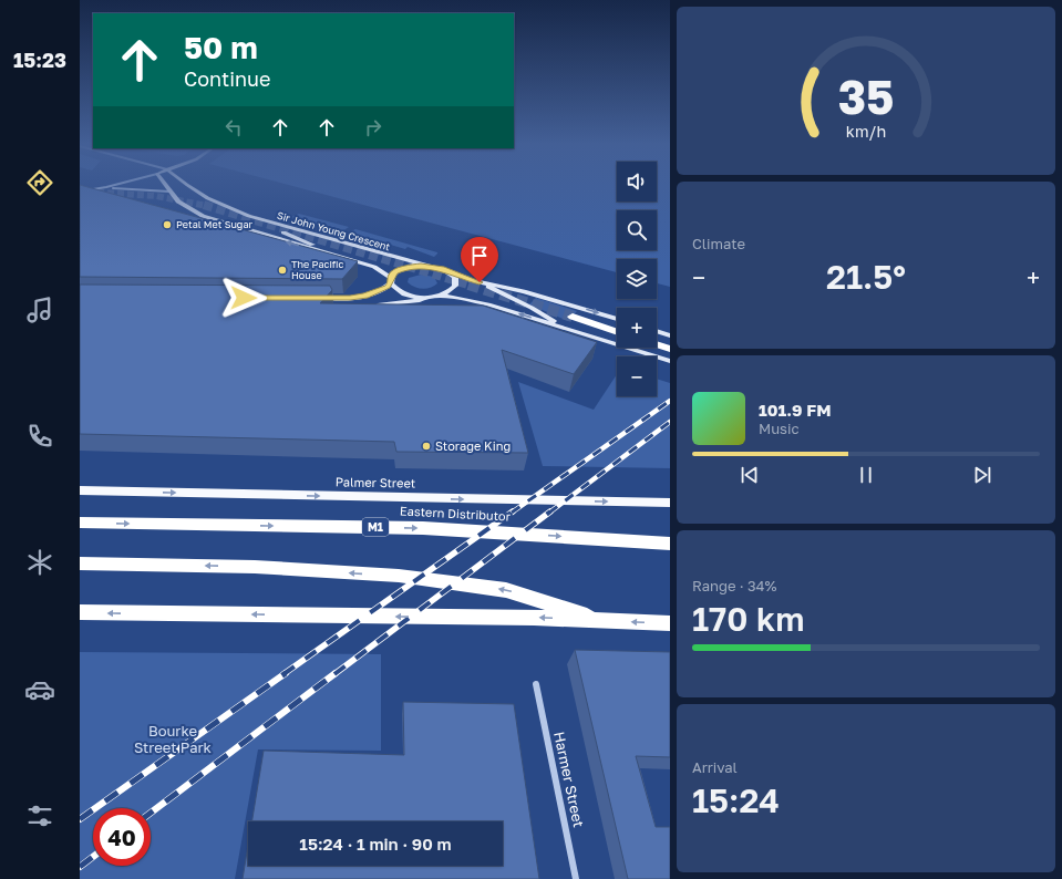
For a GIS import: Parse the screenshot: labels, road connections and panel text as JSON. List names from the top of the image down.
{
  "streets": {
    "highway": ["Eastern Distributor", "M1"],
    "main road": ["Palmer Street"],
    "street": ["Sir John Young Crescent", "Harmer Street"]
  },
  "one_way": ["Palmer Street"],
  "parks": ["Bourke Street Park"],
  "places": ["Petal Met Sugar", "The Pacific House", "Storage King"],
  "page": {
    "tabs": "15:23",
    "turn": ["50 m", "Continue"],
    "map_buttons": ["+", "−"],
    "tile": [
      "Climate",
      ["Range · 34%", "170 km"],
      ["Arrival", "15:24"]
    ],
    "heat": ["−", "21.5°", "+"],
    "song": ["101.9 FM", "Music"],
    "limit": "40",
    "trip": "15:24 · 1 min · 90 m",
    "gauge": ["35", "km/h"]
  }
}
